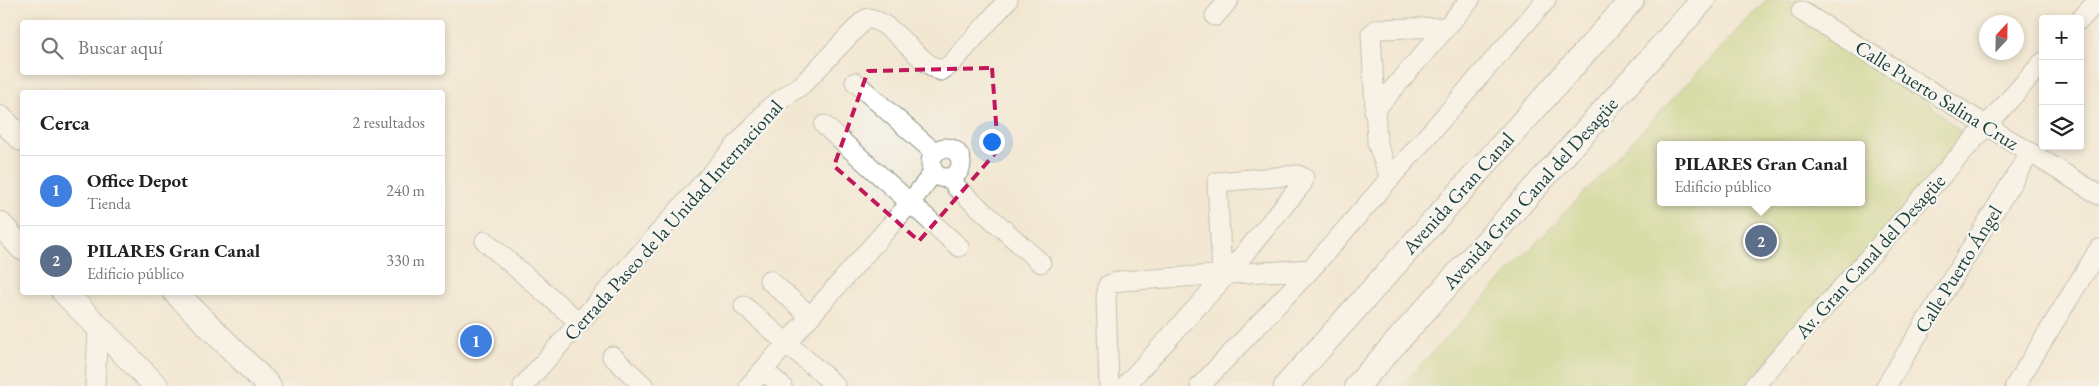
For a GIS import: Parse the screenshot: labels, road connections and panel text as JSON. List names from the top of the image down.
{
  "streets": {
    "main road": ["Avenida Gran Canal", "Avenida Gran Canal del Desagüe"],
    "street": [
      "Calle Puerto Salina Cruz",
      "Cerrada Paseo de la Unidad Internacional",
      "Av. Gran Canal del Desagüe",
      "Calle Puerto Ángel"
    ]
  },
  "crossings": [
    ["Calle Puerto Salina Cruz", "Av. Gran Canal del Desagüe"],
    ["Calle Puerto Salina Cruz", "Calle Puerto Ángel"]
  ],
  "north": "top",
  "page": {
    "map_buttons": ["+", "−"],
    "search": "Buscar aquí",
    "heading": ["Cerca", "2 resultados"],
    "popup": ["PILARES Gran Canal", "Edificio público"],
    "list": [
      {
        "mark": "1",
        "name": "Office Depot",
        "note": "Tienda",
        "value": "240 m"
      },
      {
        "mark": "2",
        "name": "PILARES Gran Canal",
        "note": "Edificio público",
        "value": "330 m"
      }
    ],
    "pins": ["2", "1"]
  }
}
